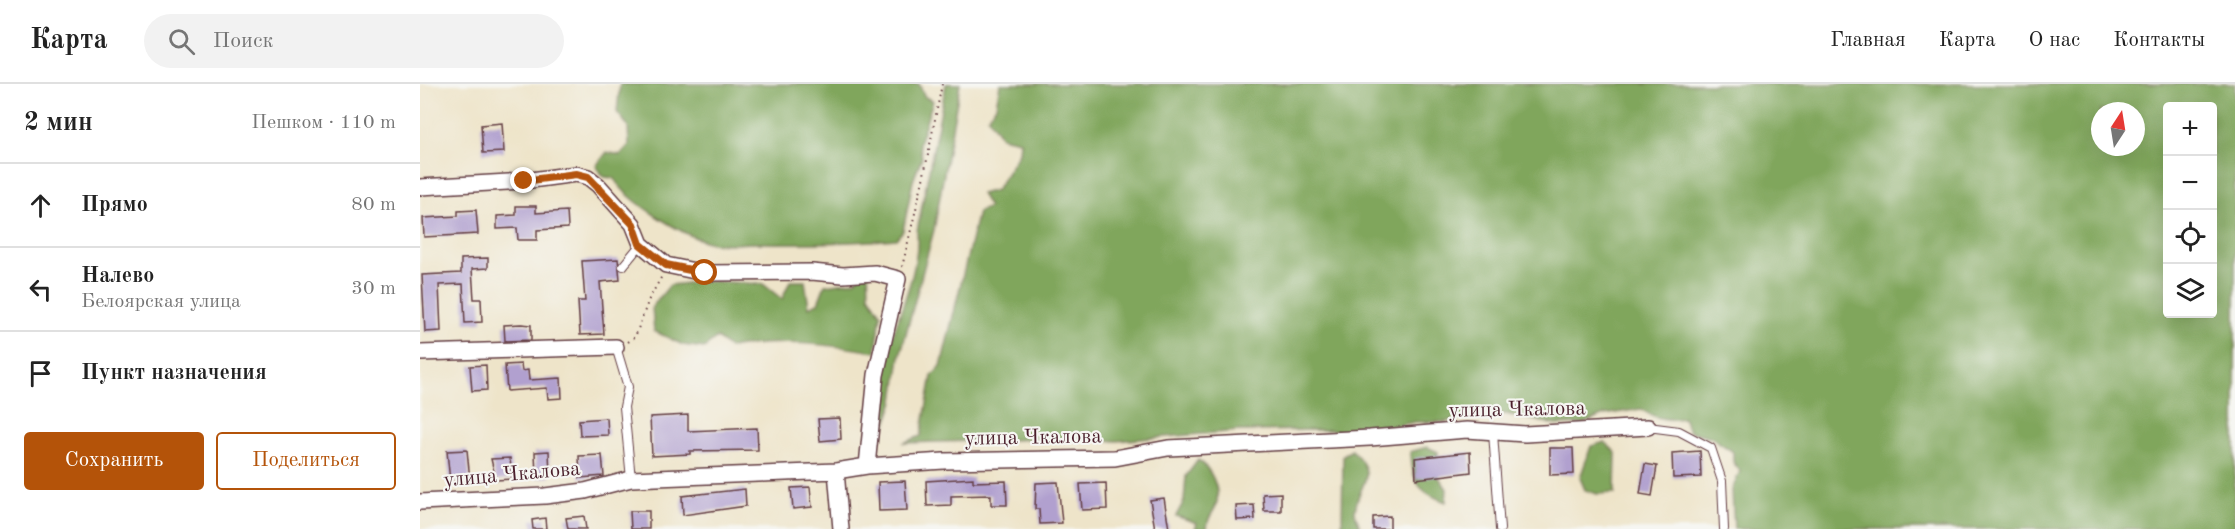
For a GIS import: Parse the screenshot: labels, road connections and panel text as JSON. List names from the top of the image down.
{
  "streets": {
    "street": ["улица Чкалова"]
  },
  "north": "top",
  "page": {
    "header": "Карта",
    "search": "Поиск",
    "nav": [
      "Главная",
      "Карта",
      "О нас",
      "Контакты"
    ],
    "heading": ["2 мин", "Пешком · 110 m"],
    "map_buttons": ["+", "−"],
    "list": [
      ["Прямо", "80 m"],
      ["Налево", "Белоярская улица", "30 m"],
      "Пункт назначения"
    ],
    "buttons": ["Сохранить", "Поделиться"]
  }
}
